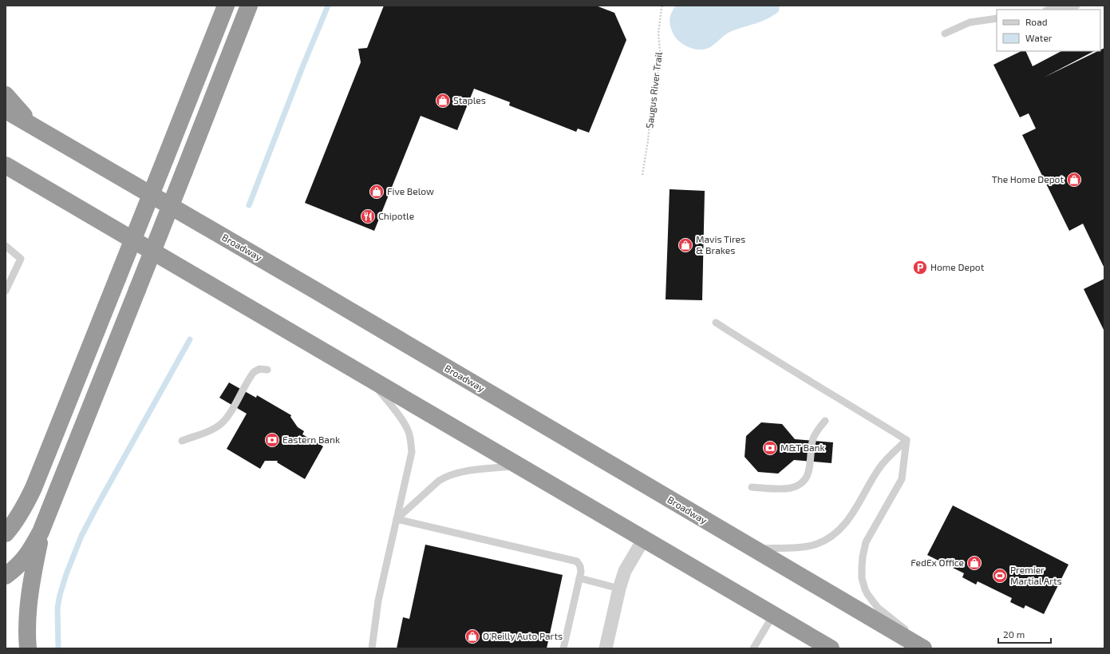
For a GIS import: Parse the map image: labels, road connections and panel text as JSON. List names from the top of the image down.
{
  "streets": {
    "highway": ["Broadway"],
    "path": ["Saugus River Trail"]
  },
  "places": {
    "shop": [
      "Staples",
      "The Home Depot",
      "Five Below",
      "Mavis Tires & Brakes",
      "FedEx Office",
      "O'Reilly Auto Parts"
    ],
    "restaurant": ["Chipotle"],
    "parking": ["Home Depot"],
    "bank": ["Eastern Bank", "M&T Bank"],
    "sports": ["Premier Martial Arts"]
  },
  "legend": ["Road", "Water"],
  "scale_bar": "20 m"
}
